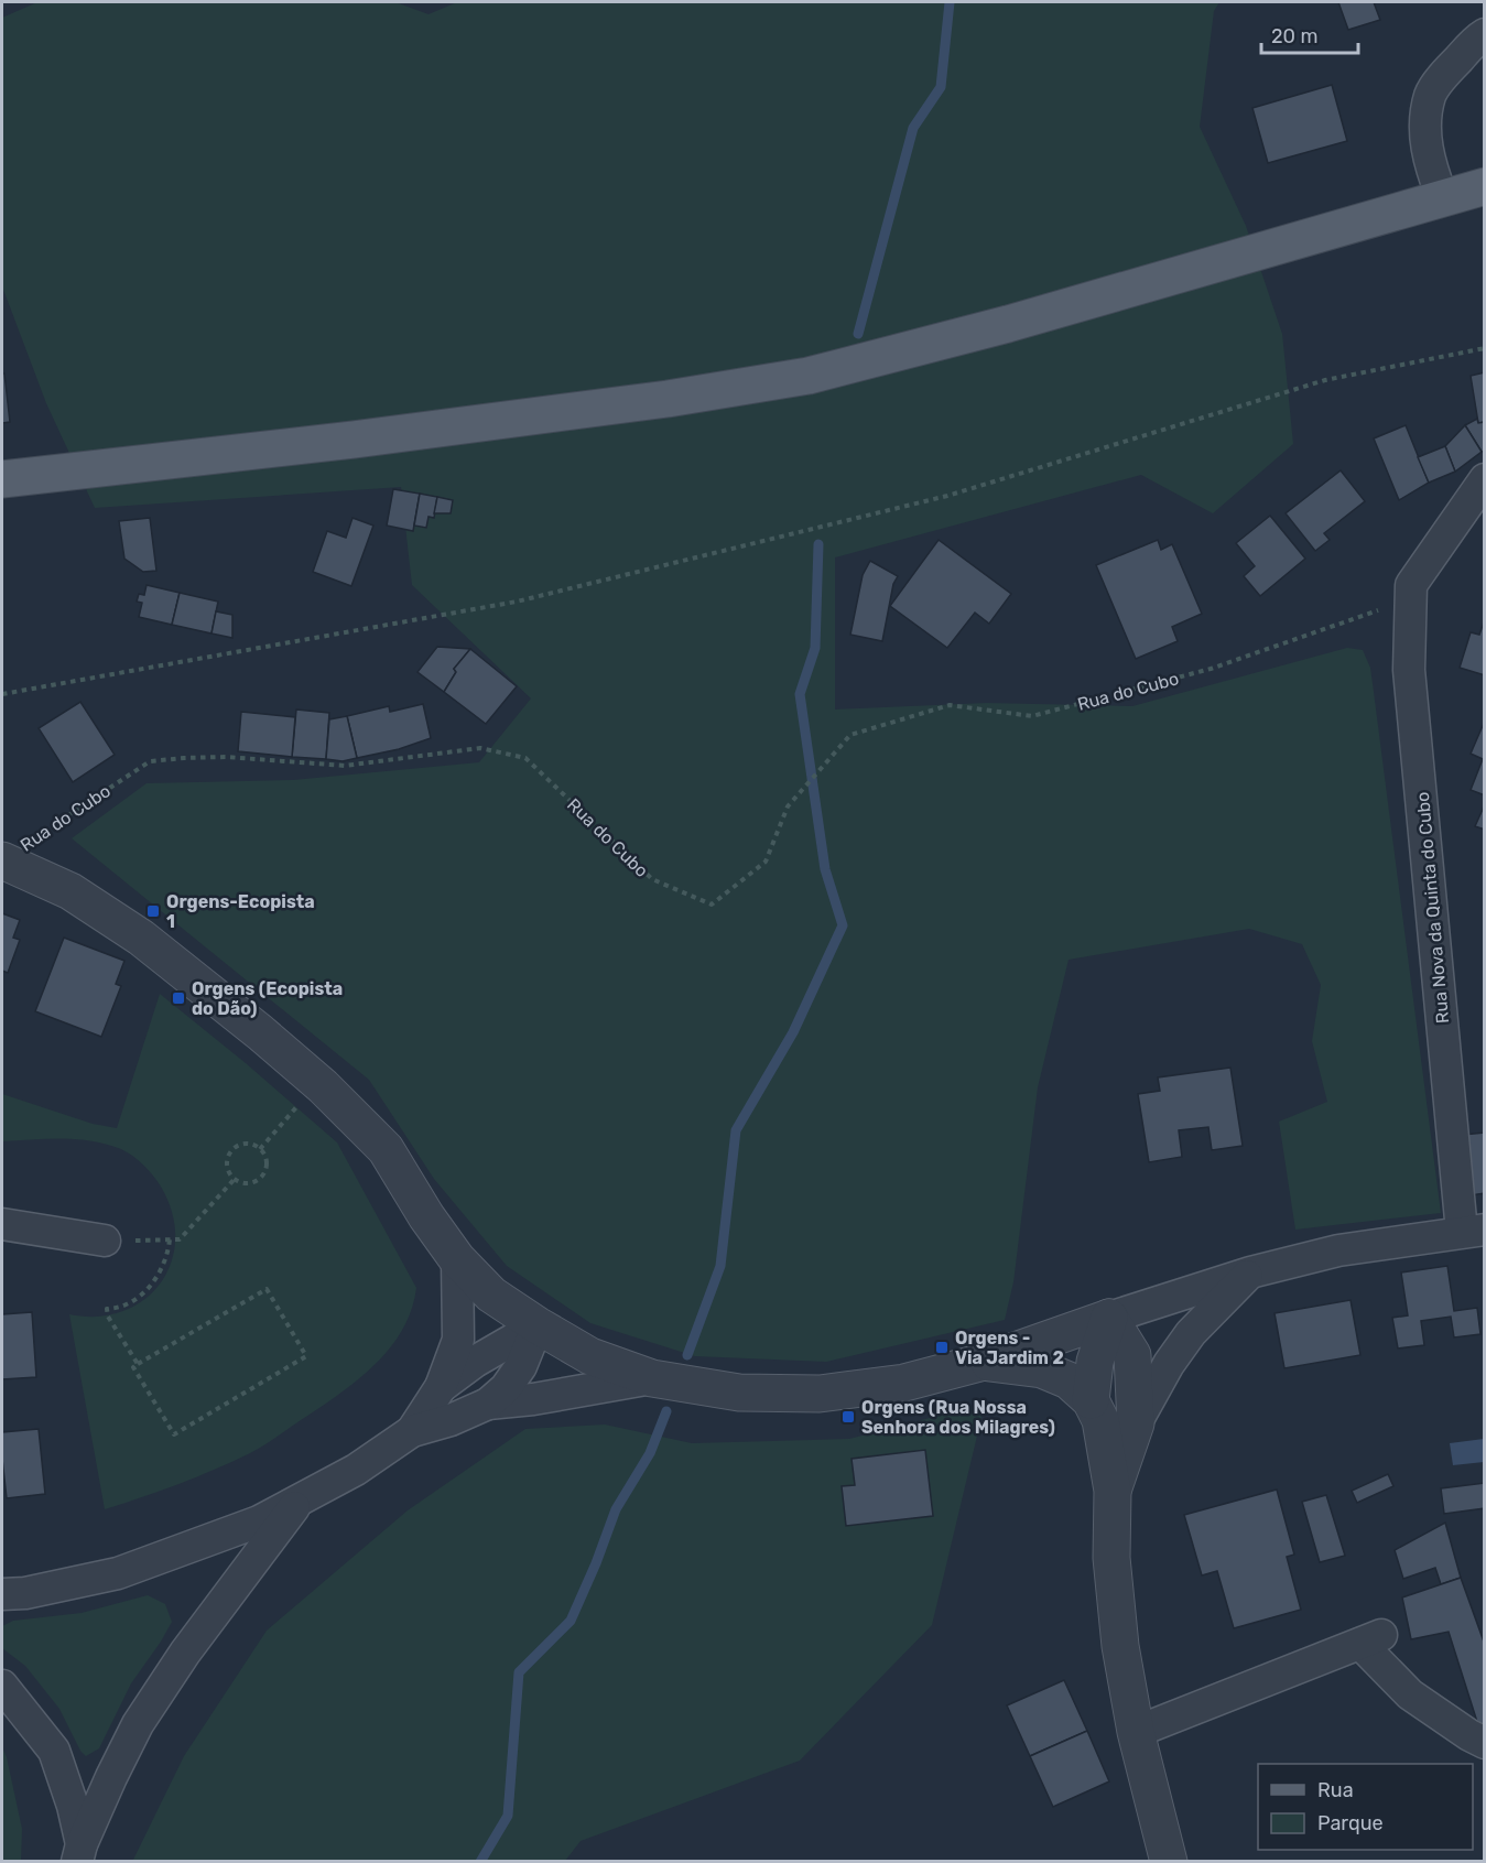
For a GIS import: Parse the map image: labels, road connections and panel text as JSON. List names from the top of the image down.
{
  "streets": {
    "street": ["Rua Nova da Quinta do Cubo"],
    "path": ["Rua do Cubo"]
  },
  "crossings": [
    ["Rua do Cubo", "Rua Nova da Quinta do Cubo"]
  ],
  "places": {
    "transit": [
      "Orgens-Ecopista 1",
      "Orgens (Ecopista do Dão)",
      "Orgens - Via Jardim 2",
      "Orgens (Rua Nossa Senhora dos Milagres)"
    ]
  },
  "legend": ["Rua", "Parque"],
  "scale_bar": "20 m"
}
